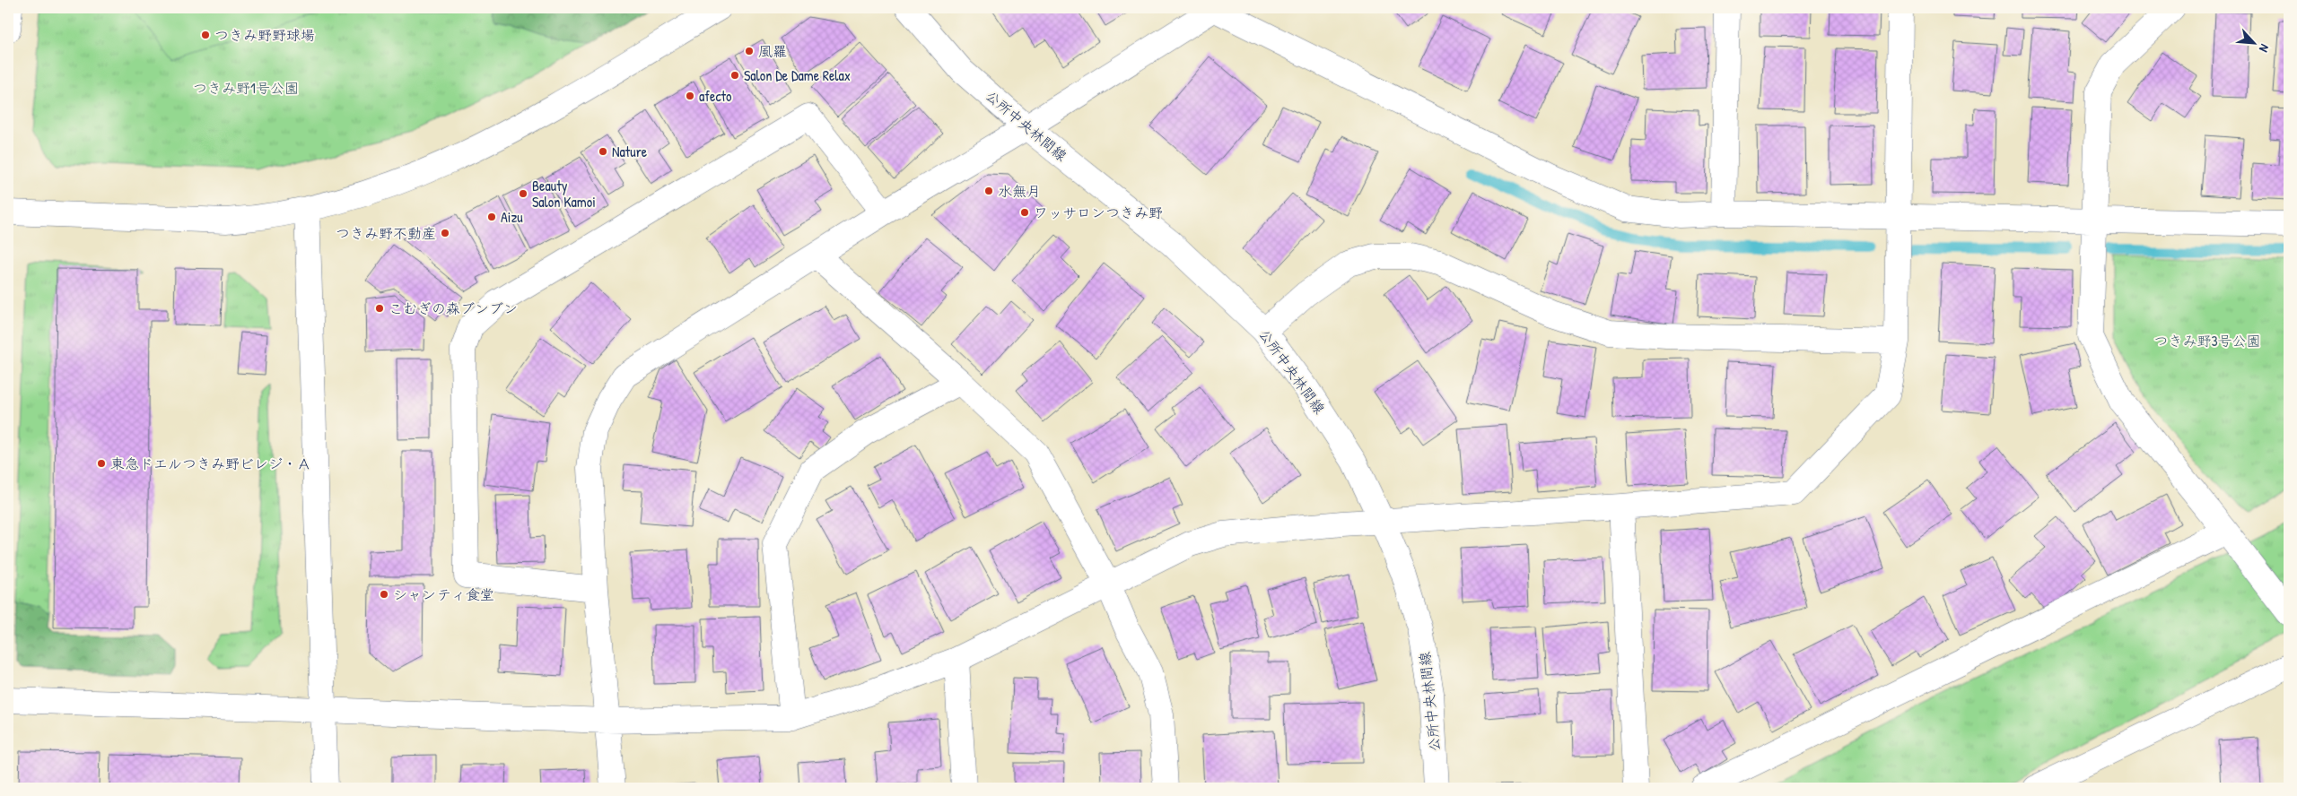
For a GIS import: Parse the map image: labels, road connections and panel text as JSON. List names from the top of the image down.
{
  "streets": {
    "street": ["公所中央林間線"]
  },
  "parks": ["つきみ野1号公園", "つきみ野3号公園"],
  "places": [
    "つきみ野野球場",
    "風羅",
    "Salon De Dame Relax",
    "afecto",
    "Nature",
    "水無月",
    "Beauty Salon Kamoi",
    "ワッサロンつきみ野",
    "Aizu",
    "つきみ野不動産",
    "こむぎの森ブンブン",
    "東急ドエルつきみ野ビレジ・Ａ",
    "シャンティ食堂"
  ],
  "north": "bottom right"
}
